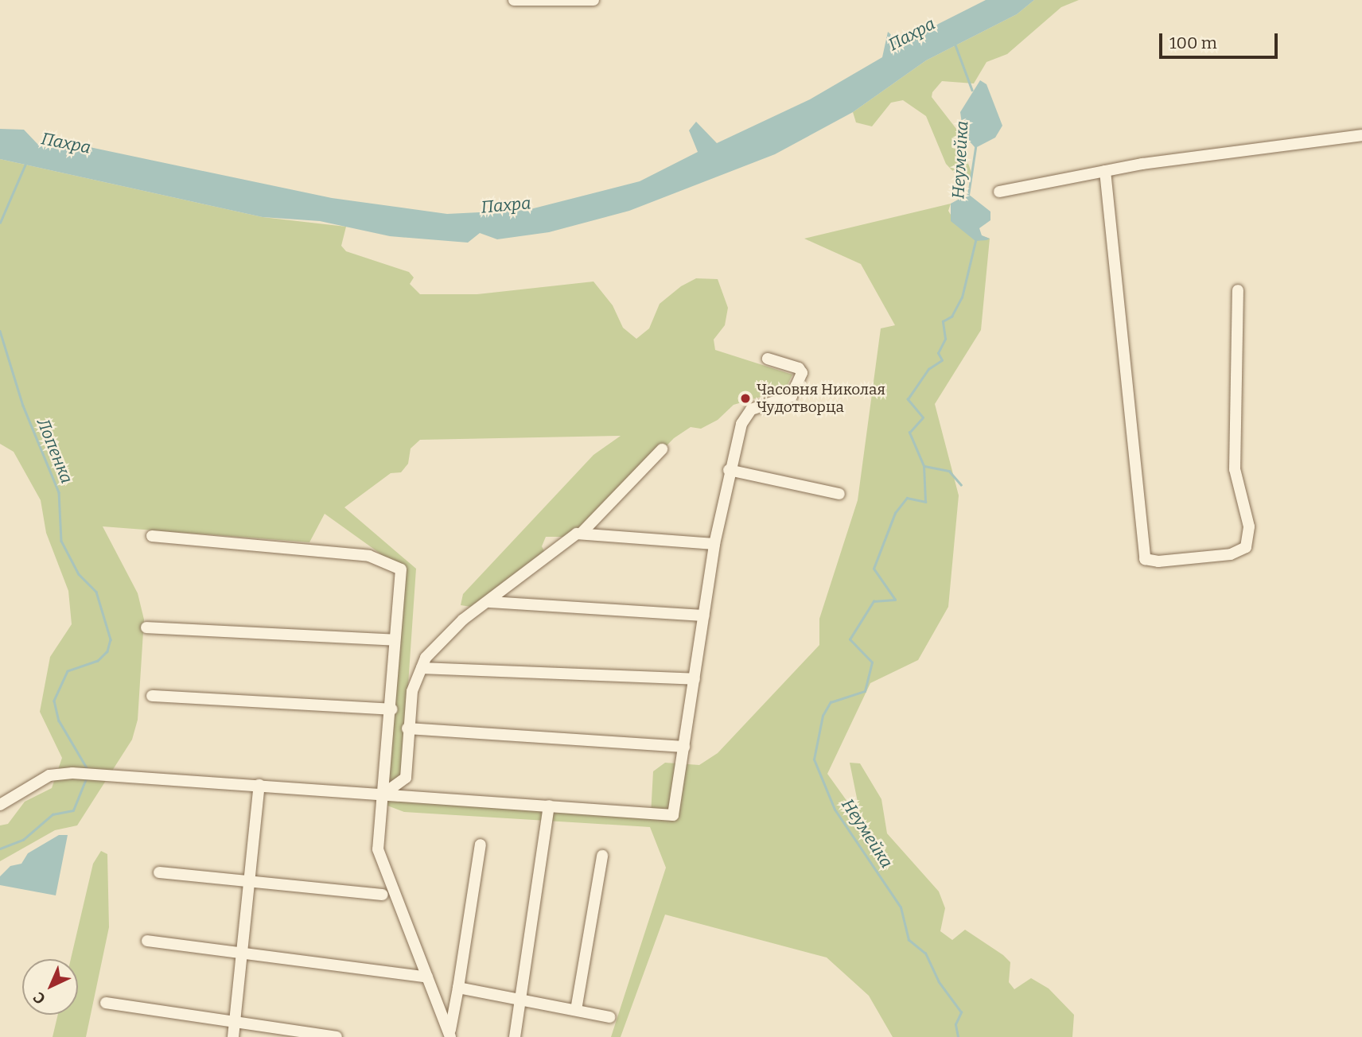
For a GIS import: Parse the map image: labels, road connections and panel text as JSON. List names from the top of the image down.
{
  "water": ["Пахра", "Неумейка", "Лопенка"],
  "places": ["Часовня Николая Чудотворца"],
  "scale_bar": "100 m",
  "north": "bottom left"
}
